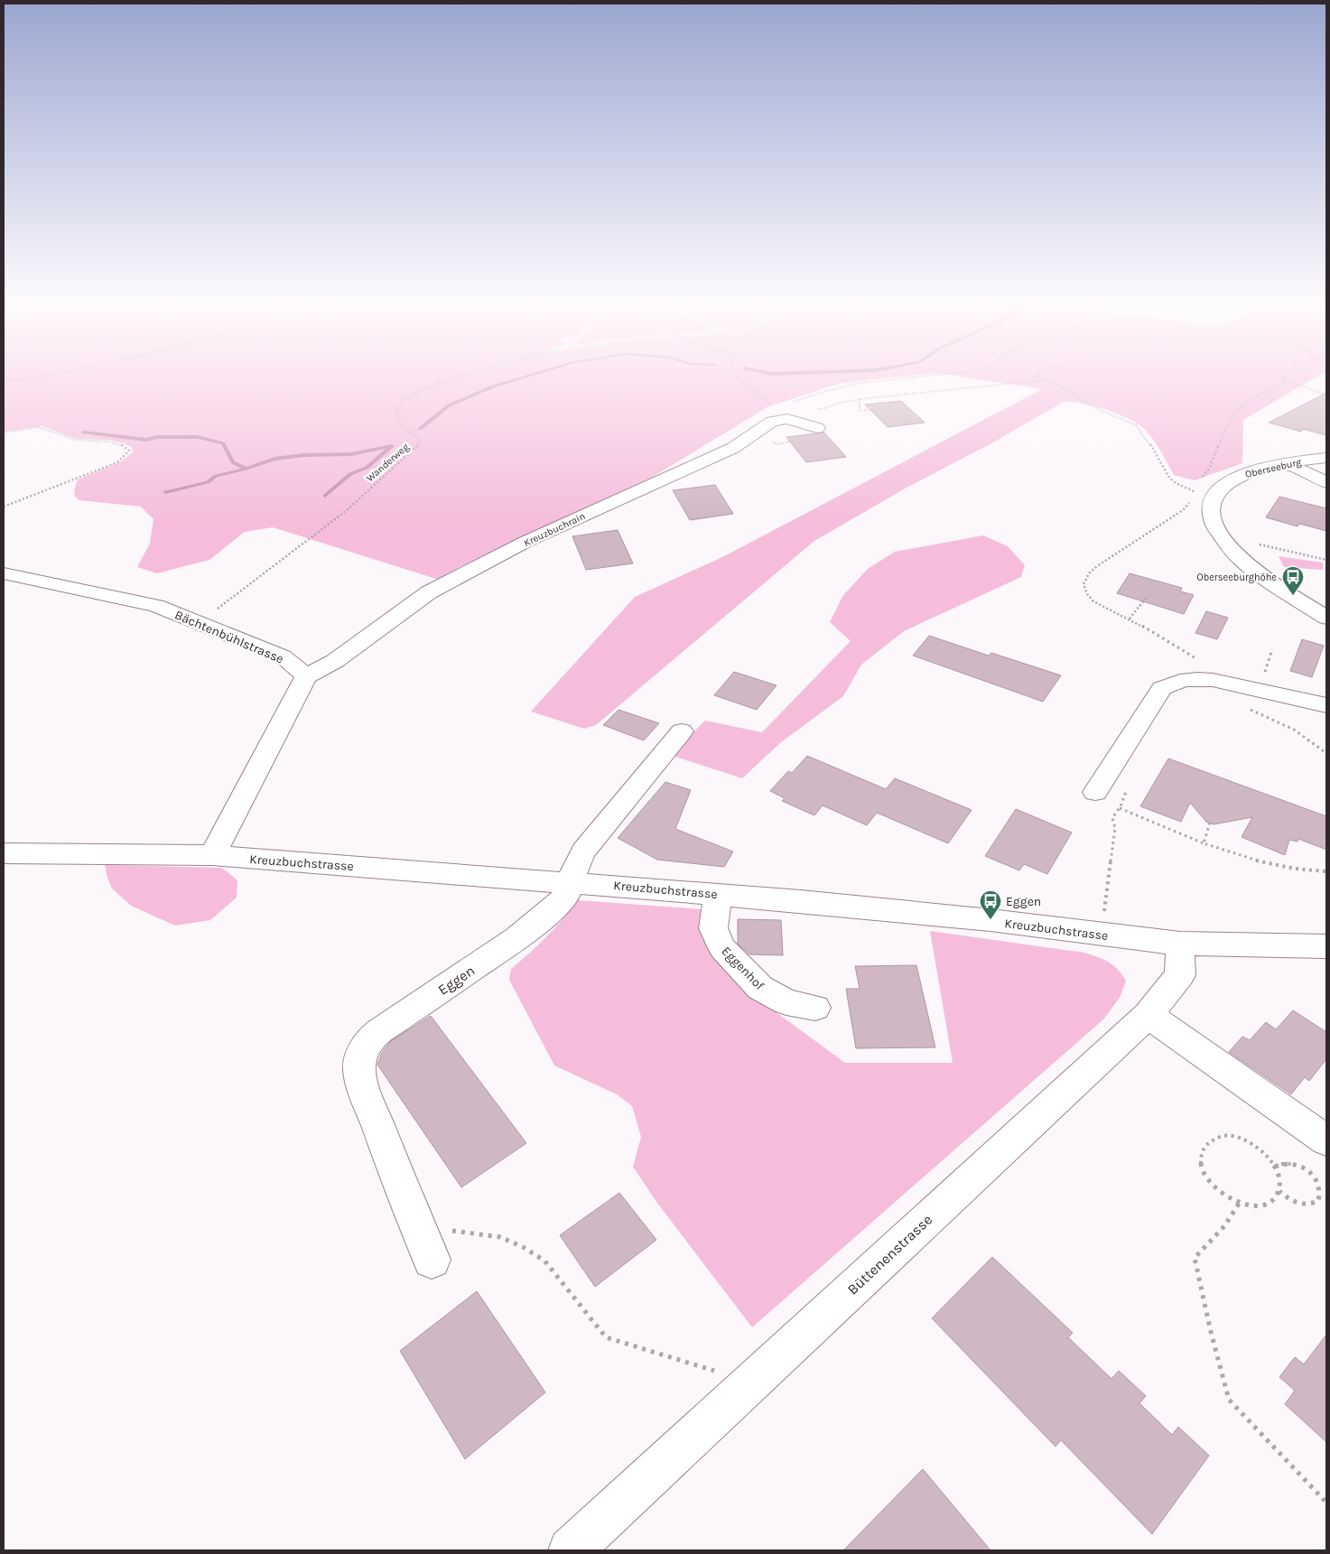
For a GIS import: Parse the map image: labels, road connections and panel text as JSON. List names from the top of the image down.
{
  "streets": {
    "street": [
      "Oberseeburg",
      "Kreuzbuchrain",
      "Bächtenbühlstrasse",
      "Kreuzbuchstrasse",
      "Eggenhof",
      "Eggen",
      "Büttenenstrasse"
    ],
    "path": ["Wanderweg"]
  },
  "crossings": [
    ["Wanderweg", "Bächtenbühlstrasse"],
    ["Kreuzbuchrain", "Bächtenbühlstrasse"],
    ["Kreuzbuchstrasse", "Eggenhof"],
    ["Kreuzbuchstrasse", "Eggen"],
    ["Kreuzbuchstrasse", "Büttenenstrasse"]
  ],
  "places": {
    "bus stop": ["Oberseeburghöhe", "Eggen"]
  }
}
